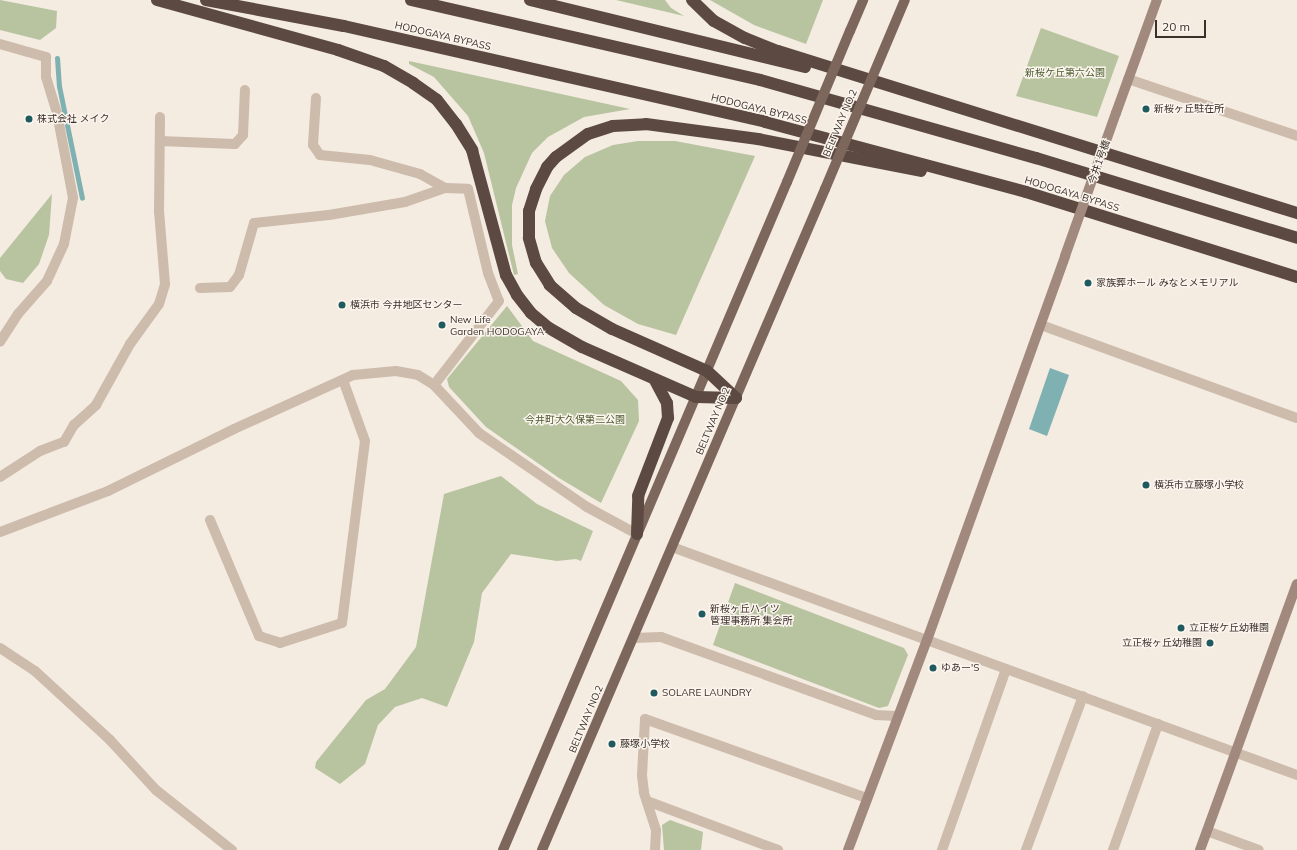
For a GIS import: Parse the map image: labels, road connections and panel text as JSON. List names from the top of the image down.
{
  "streets": {
    "highway": ["HODOGAYA BYPASS"],
    "main road": ["BELTWAY NO.2"],
    "street": ["今井1号橋"]
  },
  "parks": ["新桜ケ丘第六公園", "今井町大久保第二公園"],
  "places": [
    "新桜ヶ丘駐在所",
    "株式会社 メイク",
    "家族葬ホール みなとメモリアル",
    "横浜市 今井地区センター",
    "New Life Garden HODOGAYA",
    "横浜市立藤塚小学校",
    "新桜ヶ丘ハイツ 管理事務所 集会所",
    "立正桜ケ丘幼稚園",
    "立正桜ヶ丘幼稚園",
    "ゆあー'S",
    "SOLARE LAUNDRY",
    "藤塚小学校"
  ],
  "scale_bar": "20 m"
}
